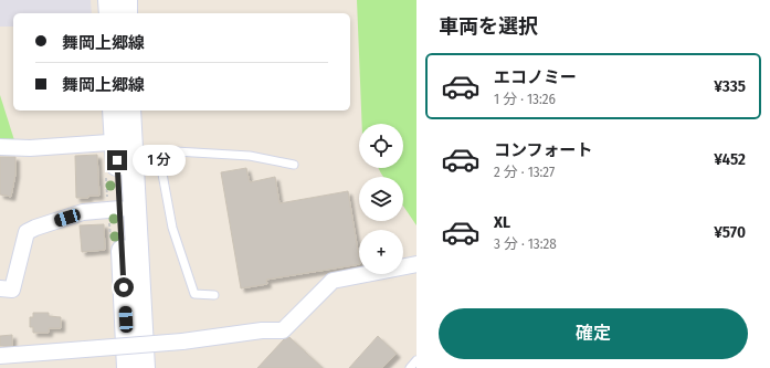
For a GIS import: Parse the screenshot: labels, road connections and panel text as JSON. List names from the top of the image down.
{
  "page": {
    "heading": "車両を選択",
    "banner": ["舞岡上郷線", "舞岡上郷線"],
    "list": [
      {
        "name": "エコノミー",
        "note": "1 分 · 13:26",
        "value": "¥335"
      },
      {
        "name": "コンフォート",
        "note": "2 分 · 13:27",
        "value": "¥452"
      },
      {
        "name": "XL",
        "note": "3 分 · 13:28",
        "value": "¥570"
      }
    ],
    "map_buttons": "+",
    "bubble": "1 分",
    "buttons": "確定"
  }
}
